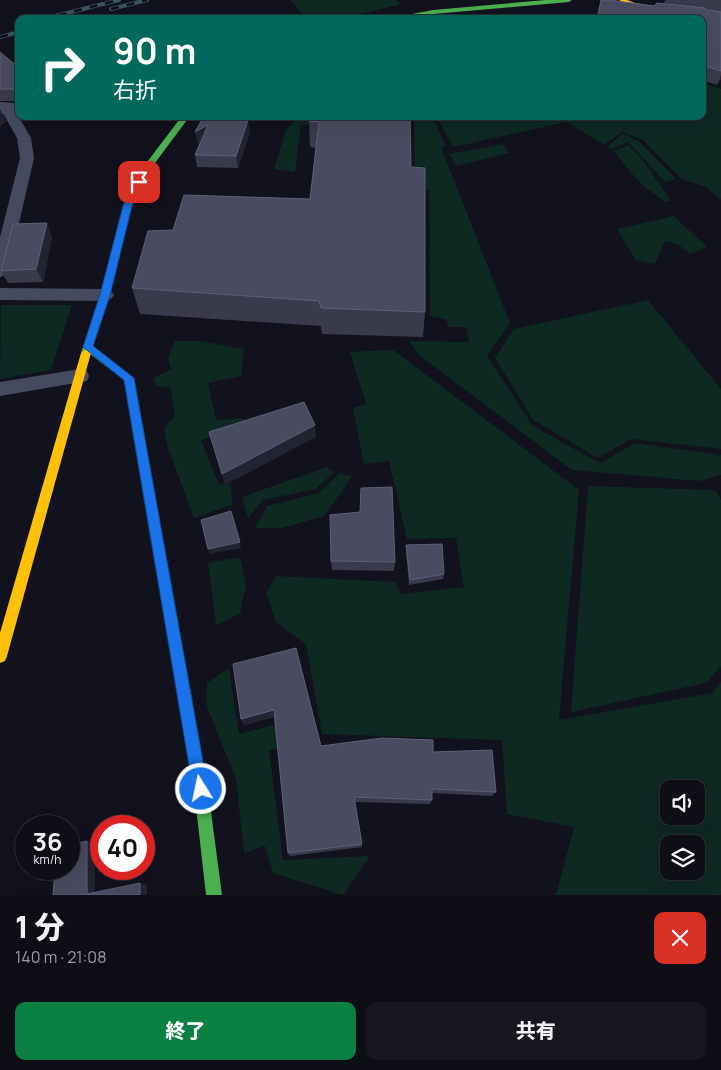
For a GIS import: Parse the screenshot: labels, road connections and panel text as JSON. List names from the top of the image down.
{
  "page": {
    "turn": ["90 m", "右折"],
    "speed": "36 km/h",
    "limit": "40",
    "heading": ["1 分", "140 m · 21:08"],
    "buttons": ["終了", "共有"]
  }
}
